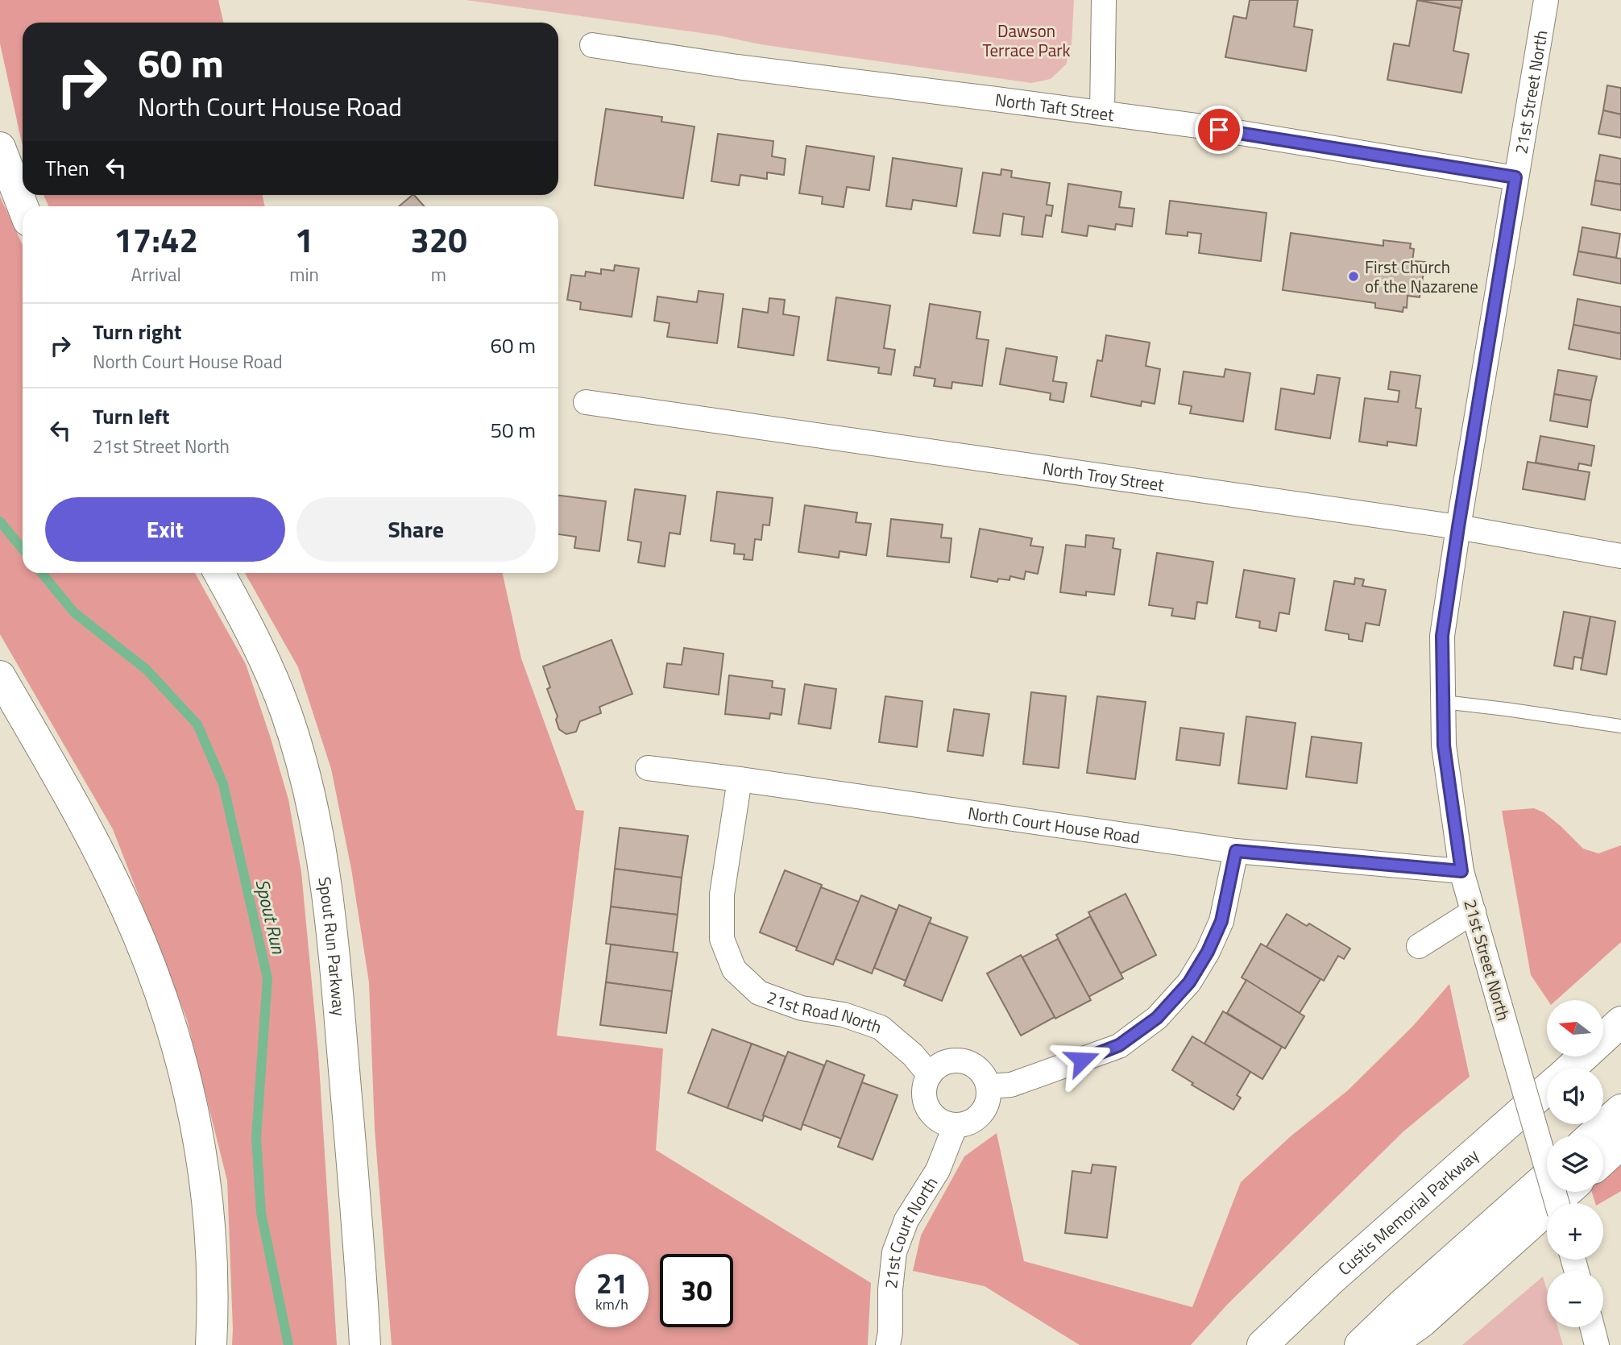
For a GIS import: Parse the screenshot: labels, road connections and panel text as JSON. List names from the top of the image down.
{
  "streets": {
    "highway": ["Spout Run Parkway", "Custis Memorial Parkway"],
    "street": [
      "21st Street North",
      "North Taft Street",
      "North Troy Street",
      "North Court House Road",
      "21st Road North",
      "21st Court North"
    ]
  },
  "crossings": [
    ["21st Street North", "North Taft Street"],
    ["21st Street North", "North Troy Street"],
    ["21st Street North", "North Court House Road"],
    ["North Court House Road", "21st Road North"],
    ["21st Road North", "21st Court North"]
  ],
  "water": ["Spout Run"],
  "parks": ["Dawson Terrace Park"],
  "places": ["First Church of the Nazarene"],
  "north": "left",
  "page": {
    "turn": ["60 m", "North Court House Road"],
    "then": "Then",
    "eta": [
      "17:42",
      "Arrival",
      "1",
      "min",
      "320",
      "m"
    ],
    "list": [
      {
        "name": "Turn right",
        "note": "North Court House Road",
        "value": "60 m"
      },
      {
        "name": "Turn left",
        "note": "21st Street North",
        "value": "50 m"
      }
    ],
    "buttons": ["Exit", "Share"],
    "map_buttons": ["+", "−"],
    "speed": "21 km/h",
    "limit": "30"
  }
}
